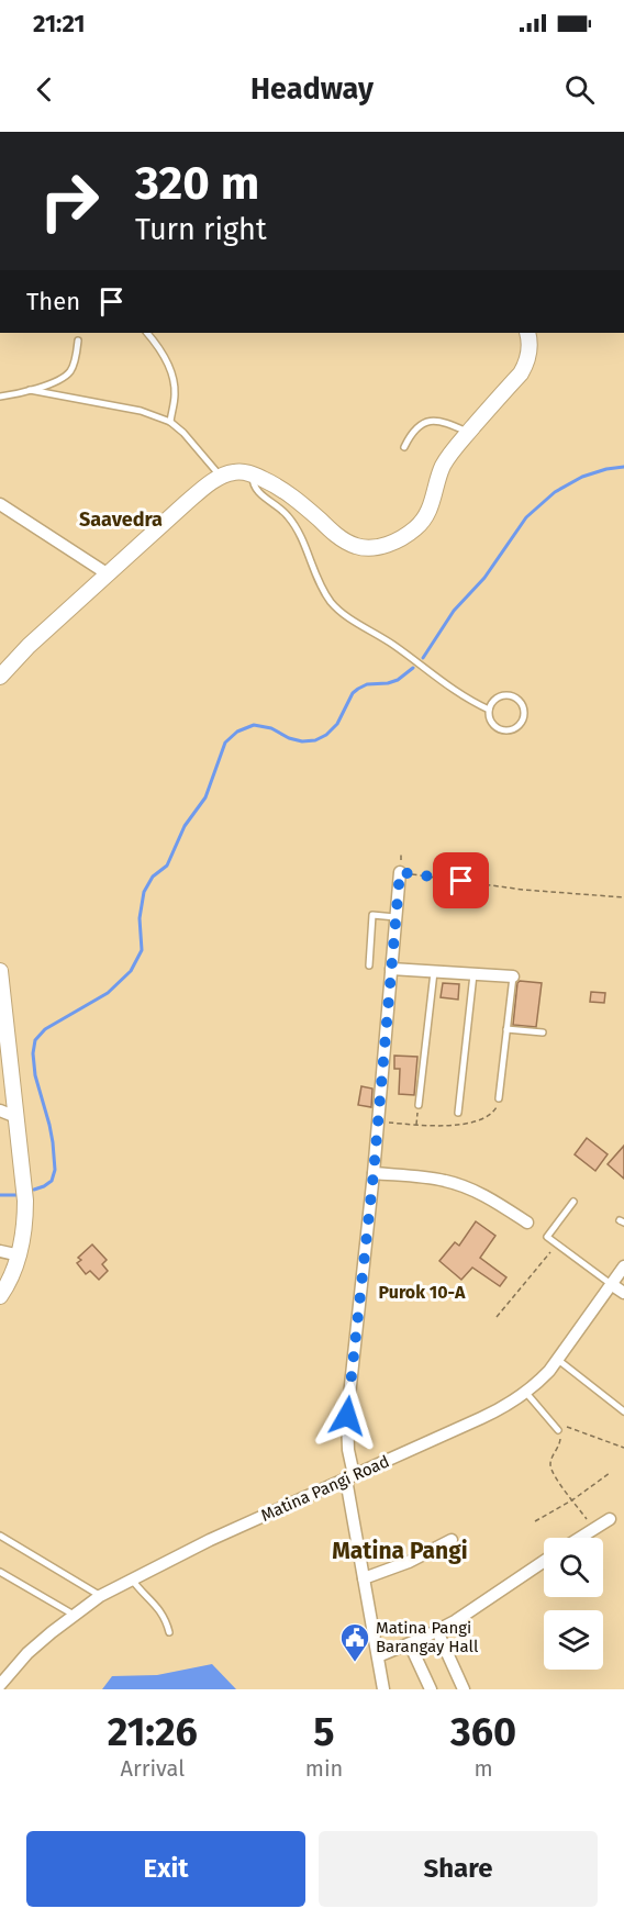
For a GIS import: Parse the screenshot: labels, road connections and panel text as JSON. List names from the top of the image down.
{
  "streets": {
    "street": ["Matina Pangi Road"]
  },
  "districts": ["Saavedra", "Purok 10-A", "Matina Pangi"],
  "places": {
    "public building": ["Matina Pangi Barangay Hall"]
  },
  "page": {
    "status": "21:21",
    "header": "Headway",
    "turn": ["320 m", "Turn right"],
    "then": "Then",
    "eta": [
      "21:26",
      "Arrival",
      "5",
      "min",
      "360",
      "m"
    ],
    "buttons": ["Exit", "Share"]
  }
}
